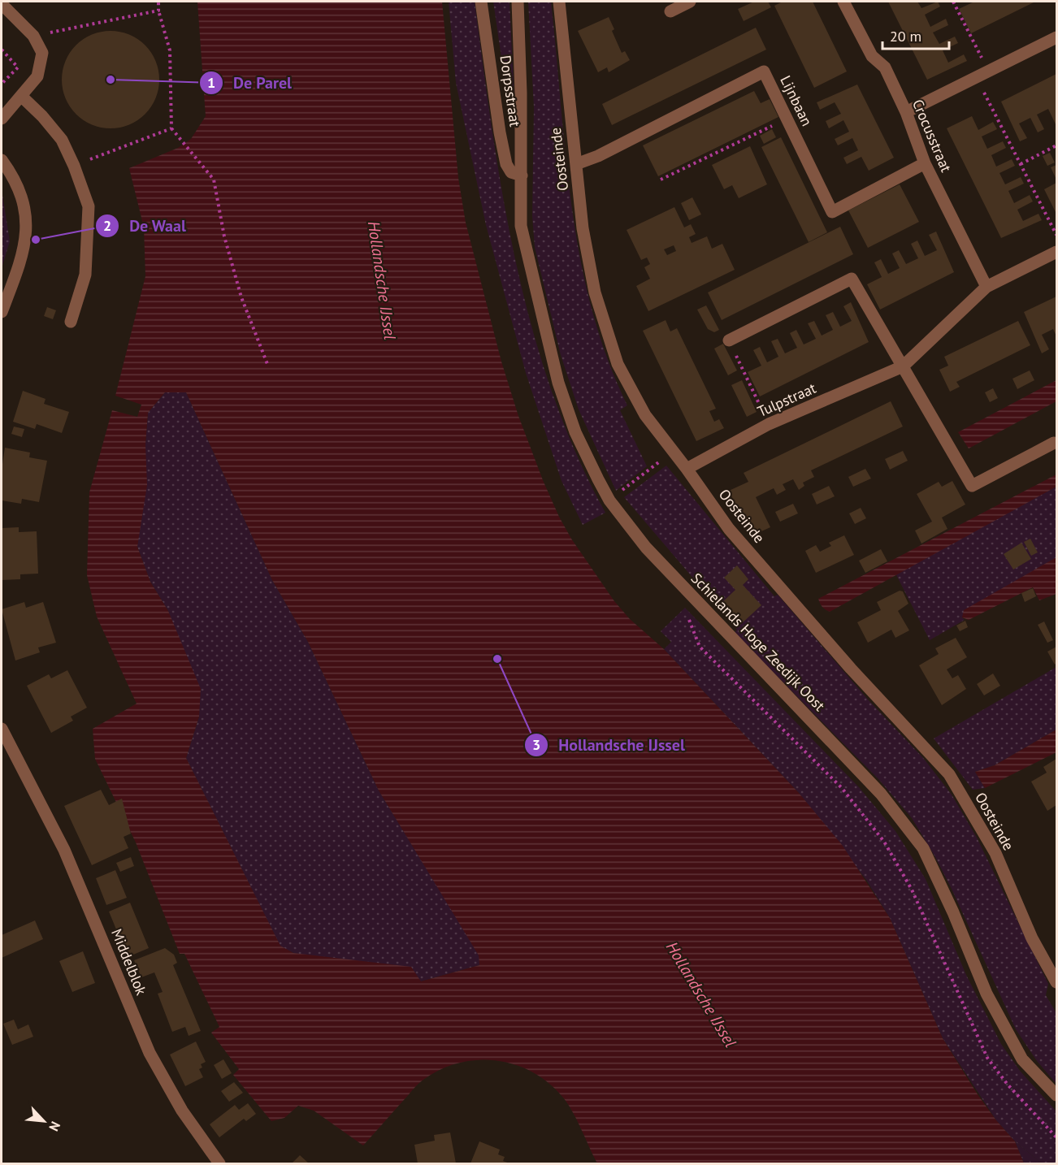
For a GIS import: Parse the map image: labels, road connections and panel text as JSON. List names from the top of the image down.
{
  "streets": {
    "street": [
      "Dorpsstraat",
      "Lijnbaan",
      "Crocusstraat",
      "Oosteinde",
      "Tulpstraat",
      "Schielands Hoge Zeedijk Oost",
      "Middelblok"
    ]
  },
  "crossings": [
    ["Dorpsstraat", "Schielands Hoge Zeedijk Oost"],
    ["Lijnbaan", "Crocusstraat"],
    ["Lijnbaan", "Oosteinde"],
    ["Crocusstraat", "Tulpstraat"],
    ["Oosteinde", "Tulpstraat"]
  ],
  "water": ["Hollandsche IJssel"],
  "places": ["De Parel", "De Waal", "Hollandsche IJssel"],
  "scale_bar": "20 m",
  "north": "bottom right"
}
